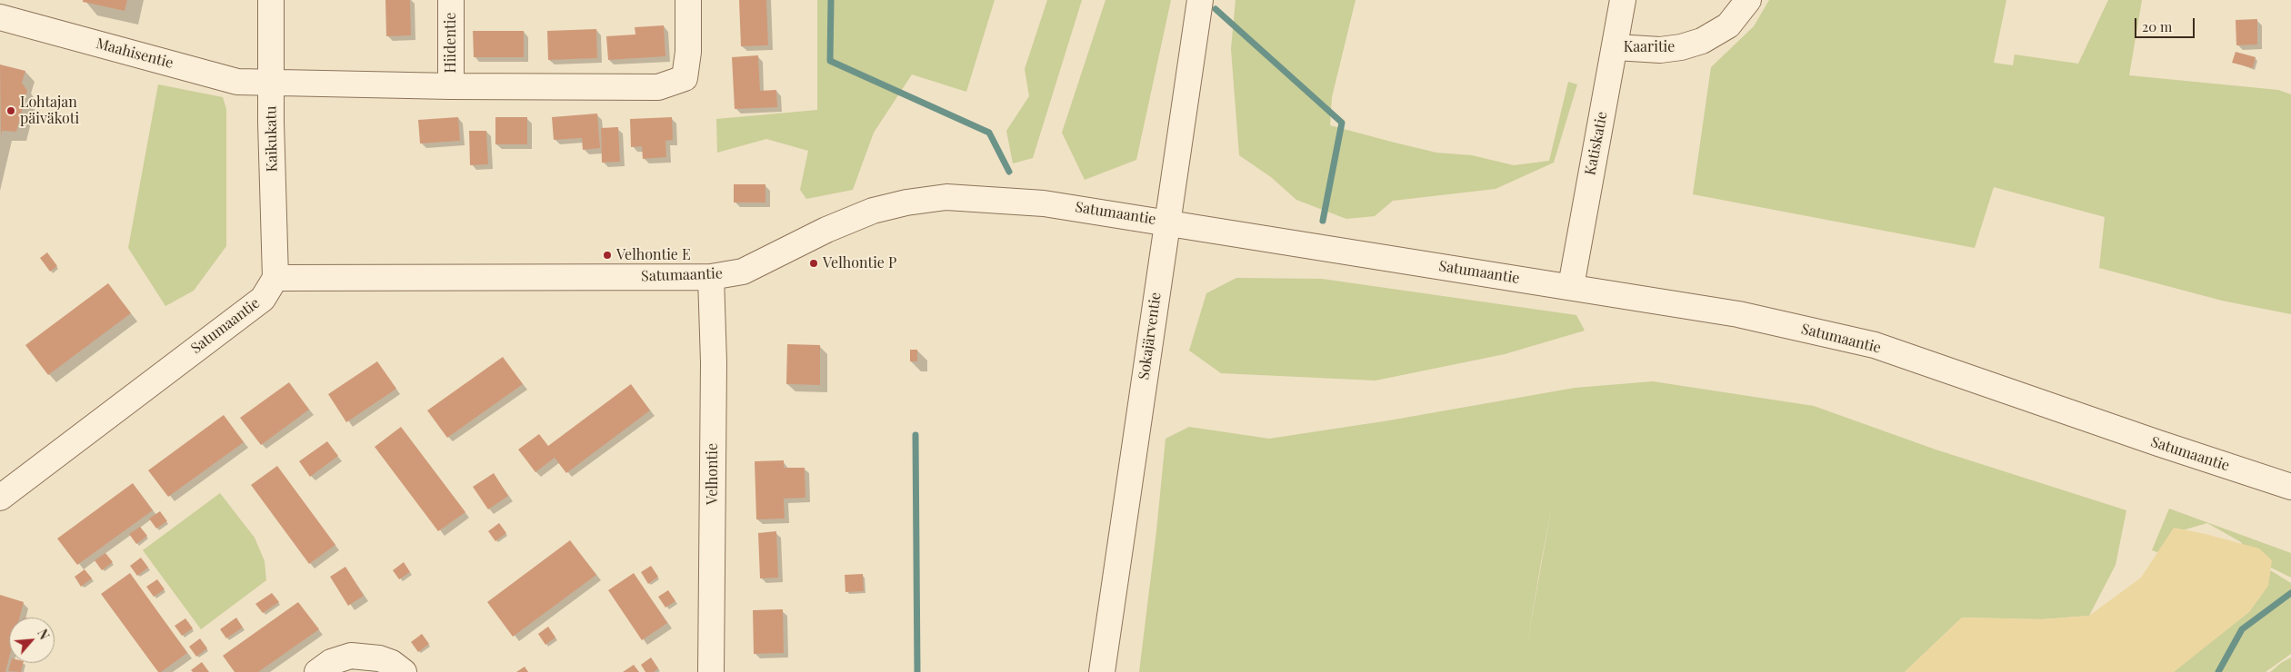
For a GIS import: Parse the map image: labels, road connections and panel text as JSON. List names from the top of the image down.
{
  "streets": {
    "street": [
      "Hiidentie",
      "Kaaritie",
      "Maahisentie",
      "Kaikukatu",
      "Katiskatie",
      "Satumaantie",
      "Sokajärventie",
      "Velhontie"
    ]
  },
  "crossings": [
    ["Hiidentie", "Maahisentie"],
    ["Kaaritie", "Katiskatie"],
    ["Maahisentie", "Kaikukatu"],
    ["Kaikukatu", "Satumaantie"],
    ["Katiskatie", "Satumaantie"],
    ["Satumaantie", "Sokajärventie"],
    ["Satumaantie", "Velhontie"]
  ],
  "places": ["Lohtajan päiväkoti", "Velhontie E", "Velhontie P"],
  "scale_bar": "20 m",
  "north": "top right"
}
